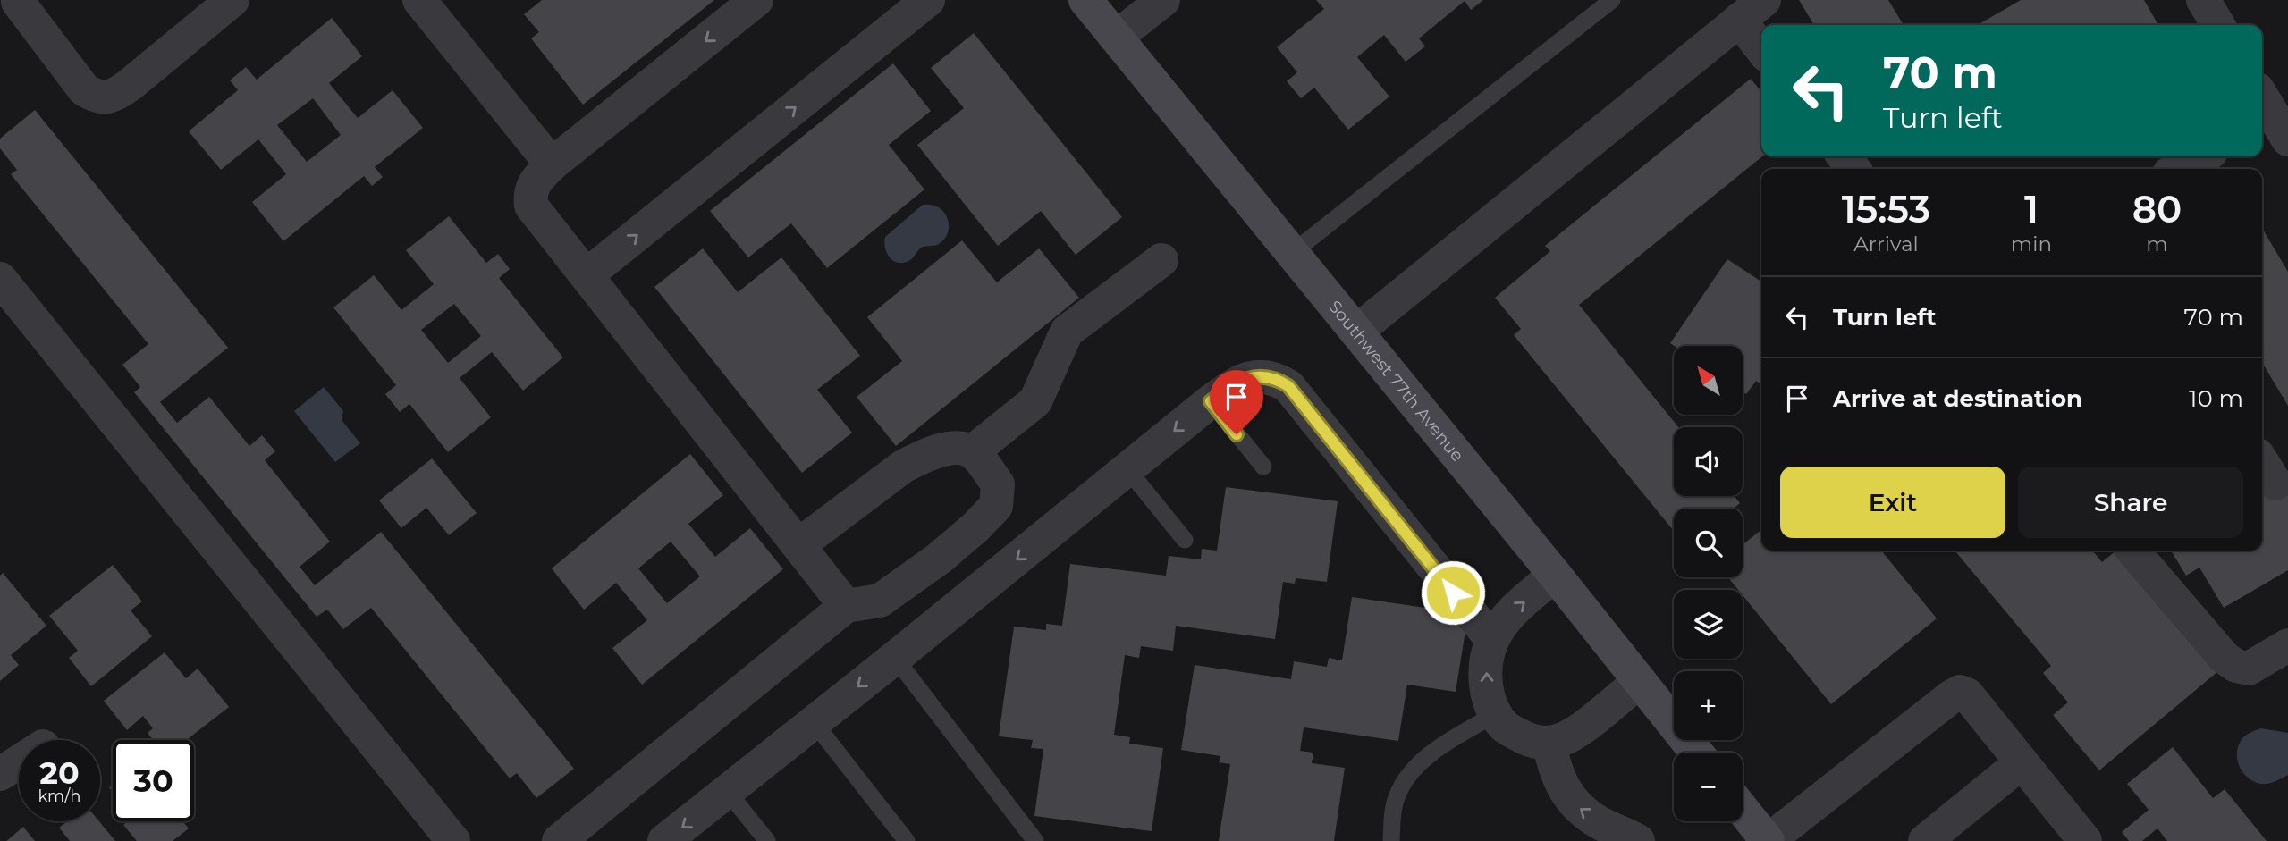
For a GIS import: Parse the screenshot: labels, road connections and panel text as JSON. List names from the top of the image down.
{
  "streets": {
    "street": ["Southwest 77th Avenue"]
  },
  "north": "top left",
  "page": {
    "turn": ["70 m", "Turn left"],
    "eta": [
      "15:53",
      "Arrival",
      "1",
      "min",
      "80",
      "m"
    ],
    "list": [
      {
        "name": "Turn left",
        "value": "70 m"
      },
      {
        "name": "Arrive at destination",
        "value": "10 m"
      }
    ],
    "map_buttons": ["+", "−"],
    "buttons": ["Exit", "Share"],
    "speed": "20 km/h",
    "limit": "30"
  }
}
